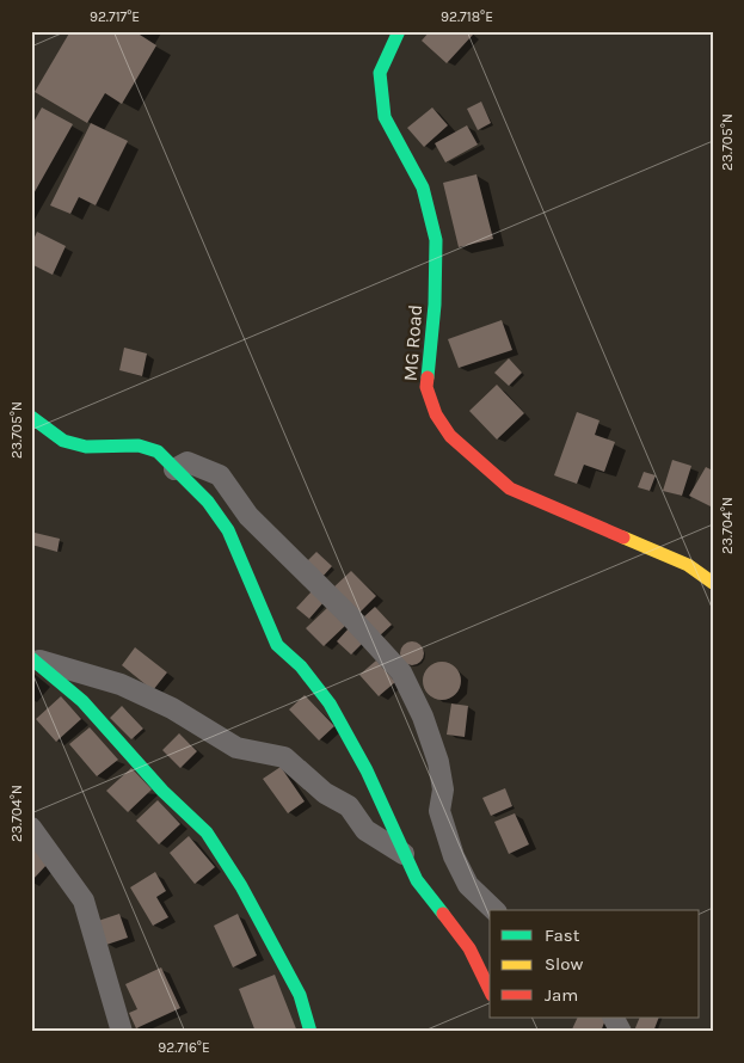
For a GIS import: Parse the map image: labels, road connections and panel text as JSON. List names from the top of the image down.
{
  "streets": {
    "street": ["MG Road"]
  },
  "legend": ["Fast", "Slow", "Jam"],
  "coordinates": [
    "92.717°E",
    "92.718°E",
    "23.705°N",
    "23.704°N",
    "92.716°E"
  ]
}
